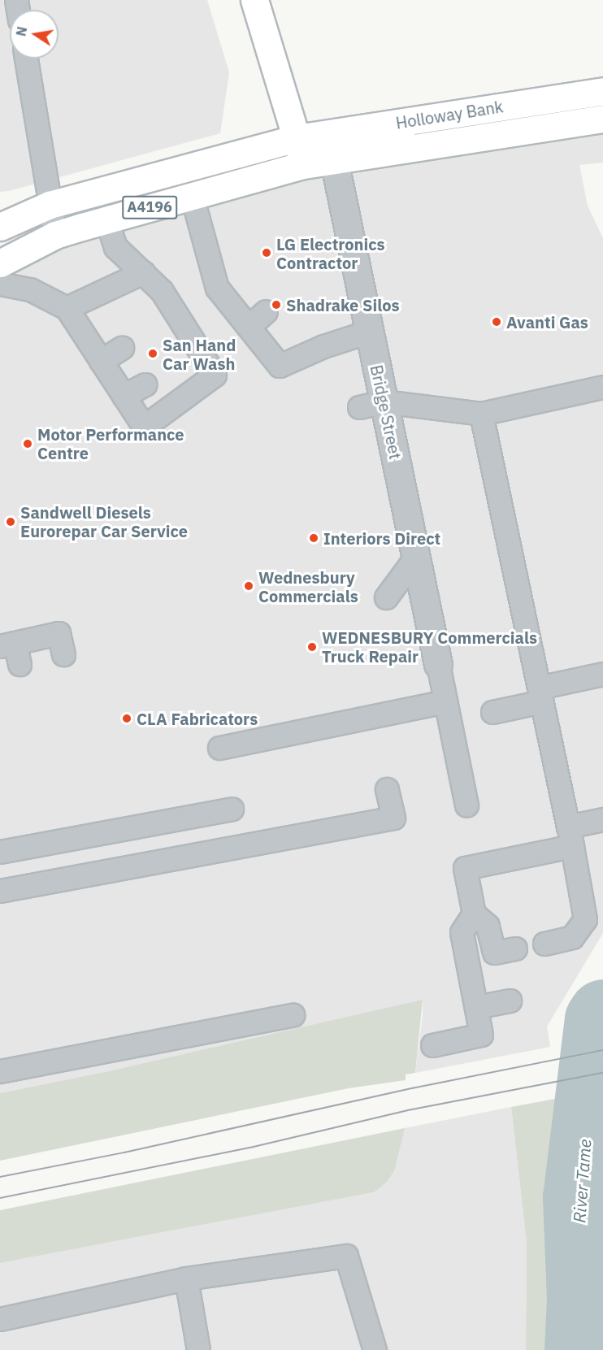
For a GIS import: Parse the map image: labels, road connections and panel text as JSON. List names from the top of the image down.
{
  "streets": {
    "main road": ["Holloway Bank", "A4196"],
    "street": ["Bridge Street"]
  },
  "crossings": [
    ["Holloway Bank", "A4196"],
    ["Holloway Bank", "Bridge Street"]
  ],
  "water": ["River Tame"],
  "places": [
    "LG Electronics Contractor",
    "Shadrake Silos",
    "Avanti Gas",
    "San Hand Car Wash",
    "Motor Performance Centre",
    "Sandwell Diesels Eurorepar Car Service",
    "Interiors Direct",
    "Wednesbury Commercials",
    "WEDNESBURY Commercials Truck Repair",
    "CLA Fabricators"
  ],
  "north": "left"
}
